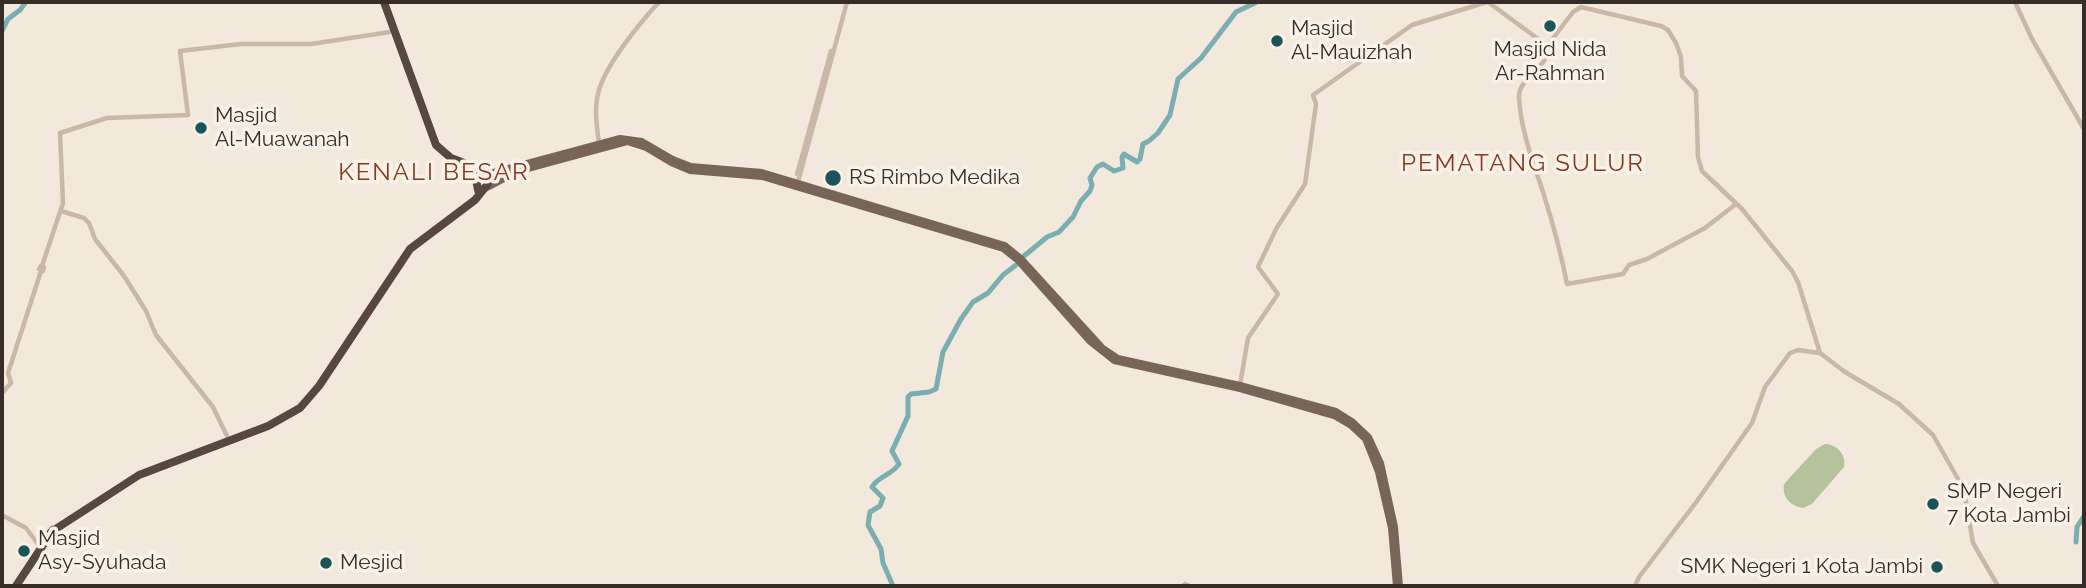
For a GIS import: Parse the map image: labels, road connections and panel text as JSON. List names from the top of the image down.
{
  "districts": ["PEMATANG SULUR", "KENALI BESAR"],
  "places": [
    "Masjid Nida Ar-Rahman",
    "Masjid Al-Mauizhah",
    "Masjid Al-Muawanah",
    "RS Rimbo Medika",
    "SMP Negeri 7 Kota Jambi",
    "Masjid Asy-Syuhada",
    "Mesjid",
    "SMK Negeri 1 Kota Jambi"
  ]
}
